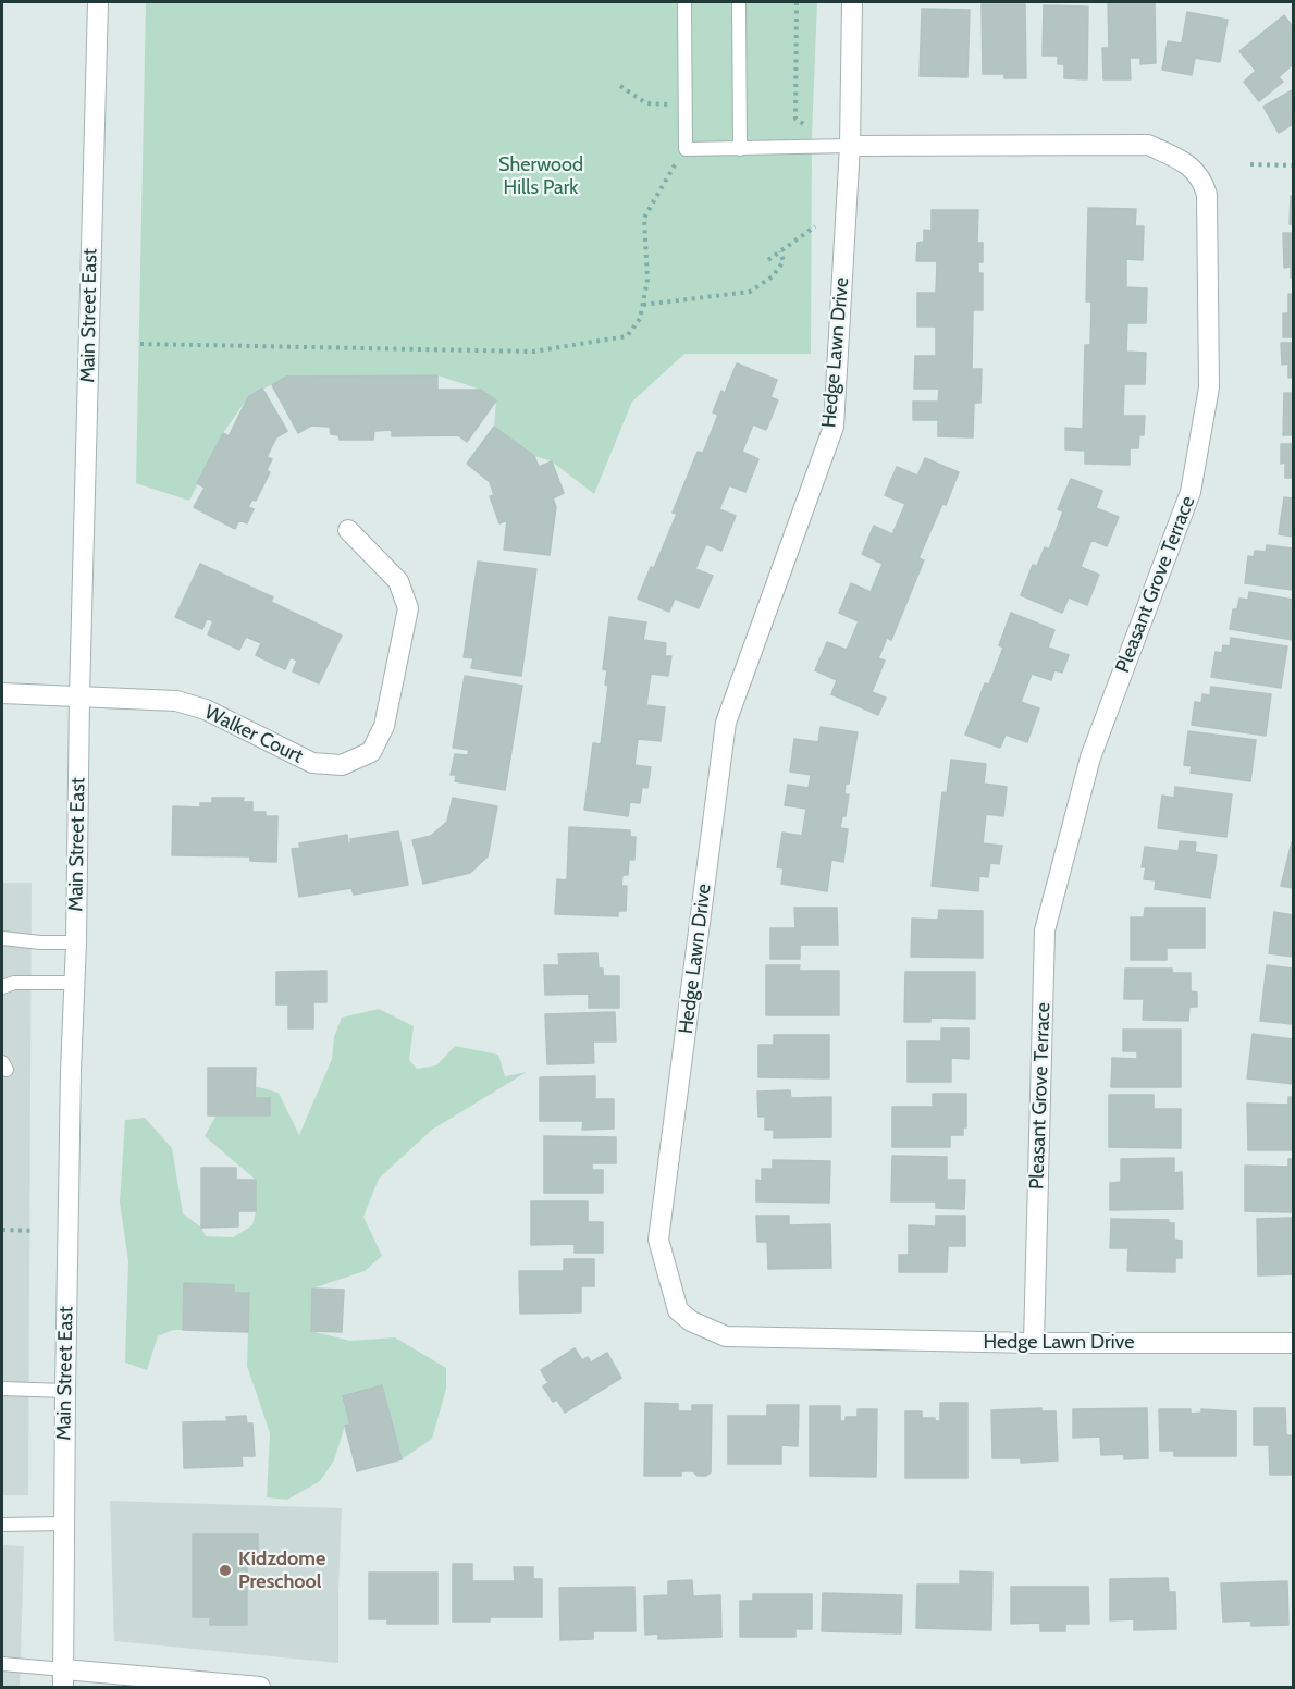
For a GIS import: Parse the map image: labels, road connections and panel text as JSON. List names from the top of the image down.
{
  "streets": {
    "street": [
      "Main Street East",
      "Hedge Lawn Drive",
      "Pleasant Grove Terrace",
      "Walker Court"
    ]
  },
  "crossings": [
    ["Main Street East", "Walker Court"],
    ["Hedge Lawn Drive", "Pleasant Grove Terrace"]
  ],
  "parks": ["Sherwood Hills Park"],
  "places": ["Kidzdome Preschool"]
}
